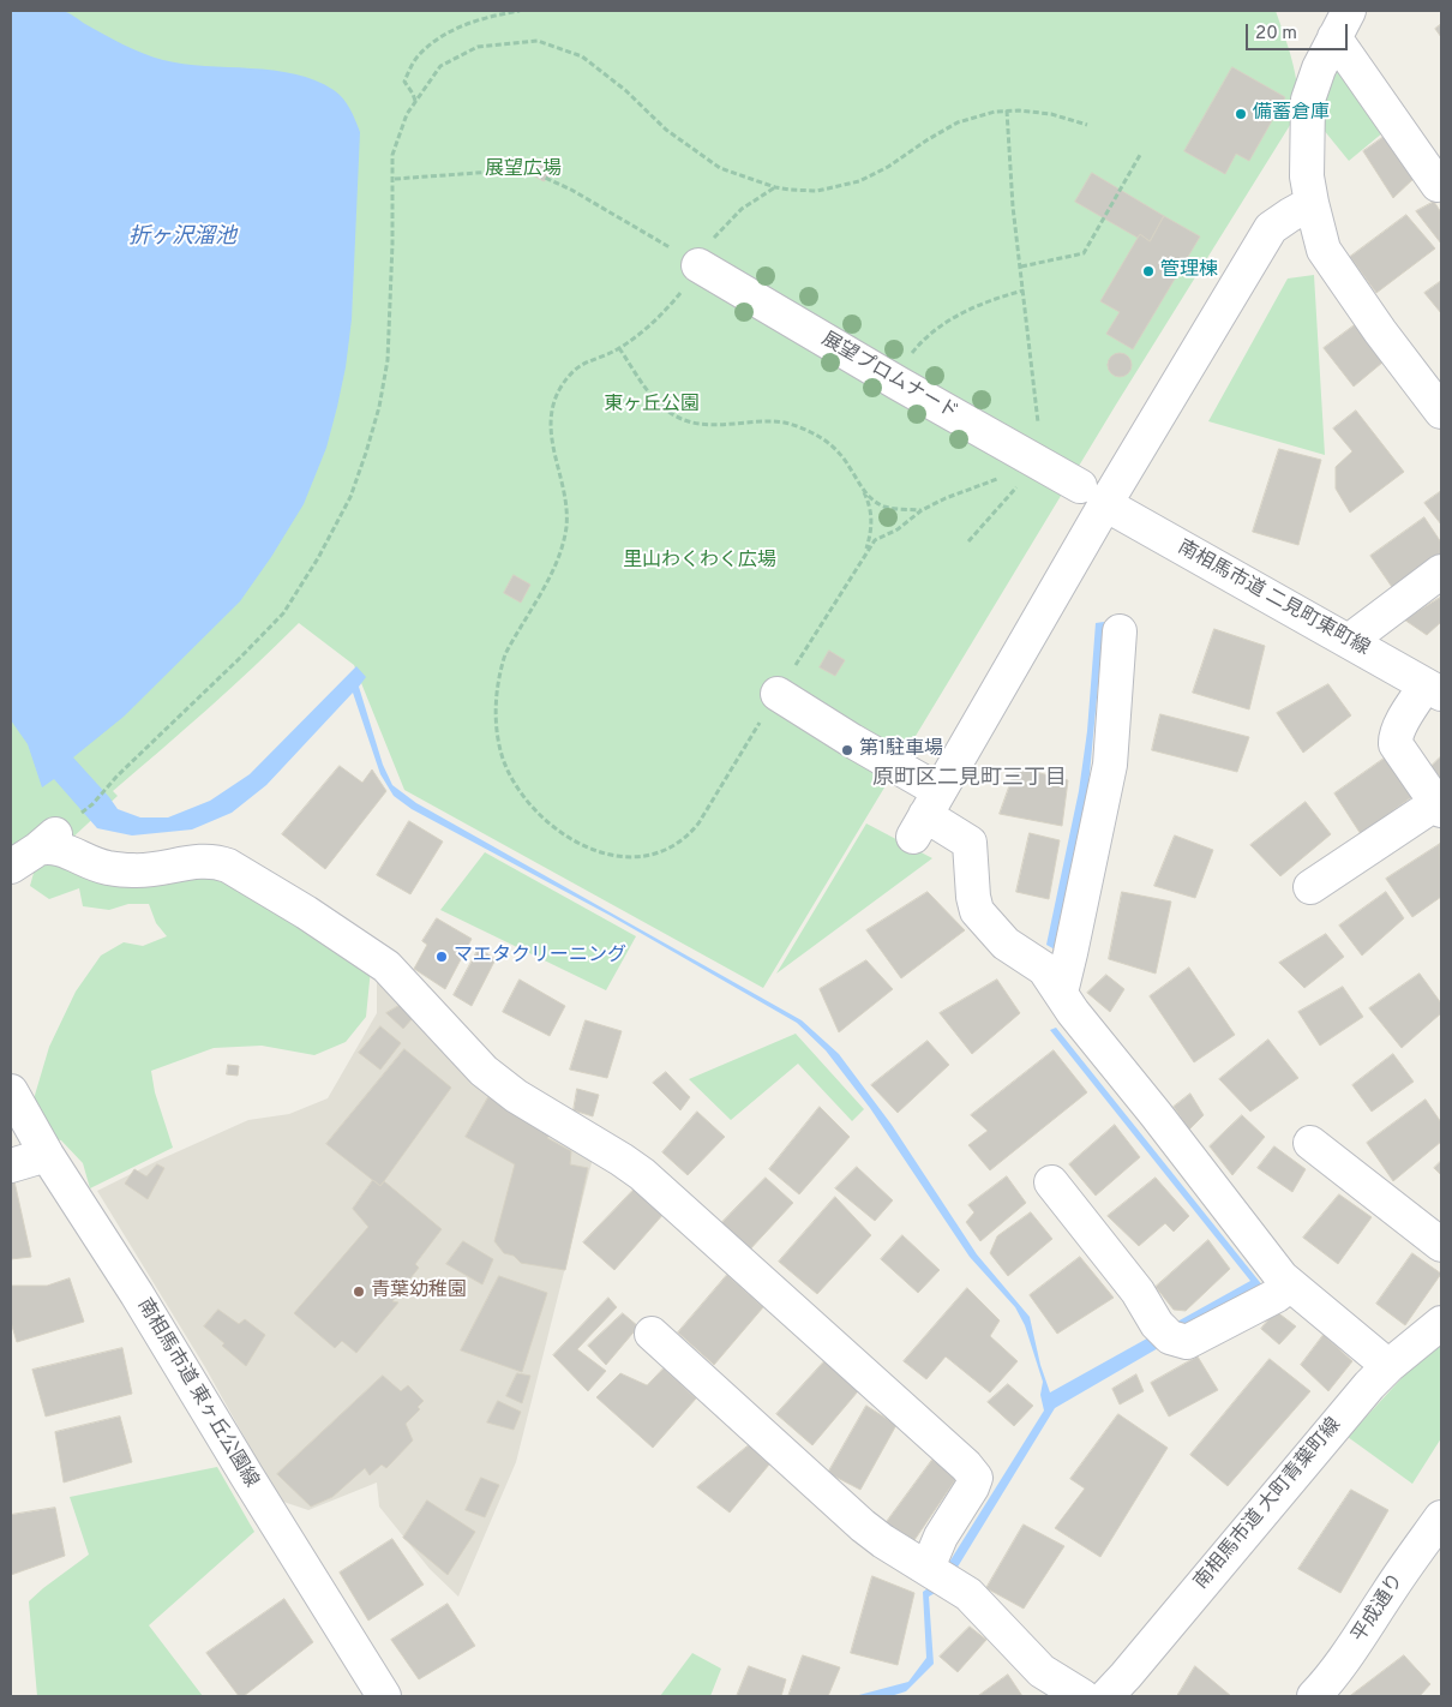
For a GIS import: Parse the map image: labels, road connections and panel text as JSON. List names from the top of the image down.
{
  "streets": {
    "street": [
      "展望プロムナード",
      "南相馬市道 二見町東町線",
      "南相馬市道 東ヶ丘公園線",
      "南相馬市道 大町青葉町線",
      "平成通り"
    ]
  },
  "crossings": [
    ["展望プロムナード", "南相馬市道 二見町東町線"]
  ],
  "districts": ["原町区二見町三丁目"],
  "water": ["折ヶ沢溜池"],
  "parks": ["展望広場", "東ヶ丘公園", "里山わくわく広場"],
  "places": [
    "備蓄倉庫",
    "管理棟",
    "第1駐車場",
    "マエタクリーニング",
    "青葉幼稚園"
  ],
  "scale_bar": "20 m"
}
